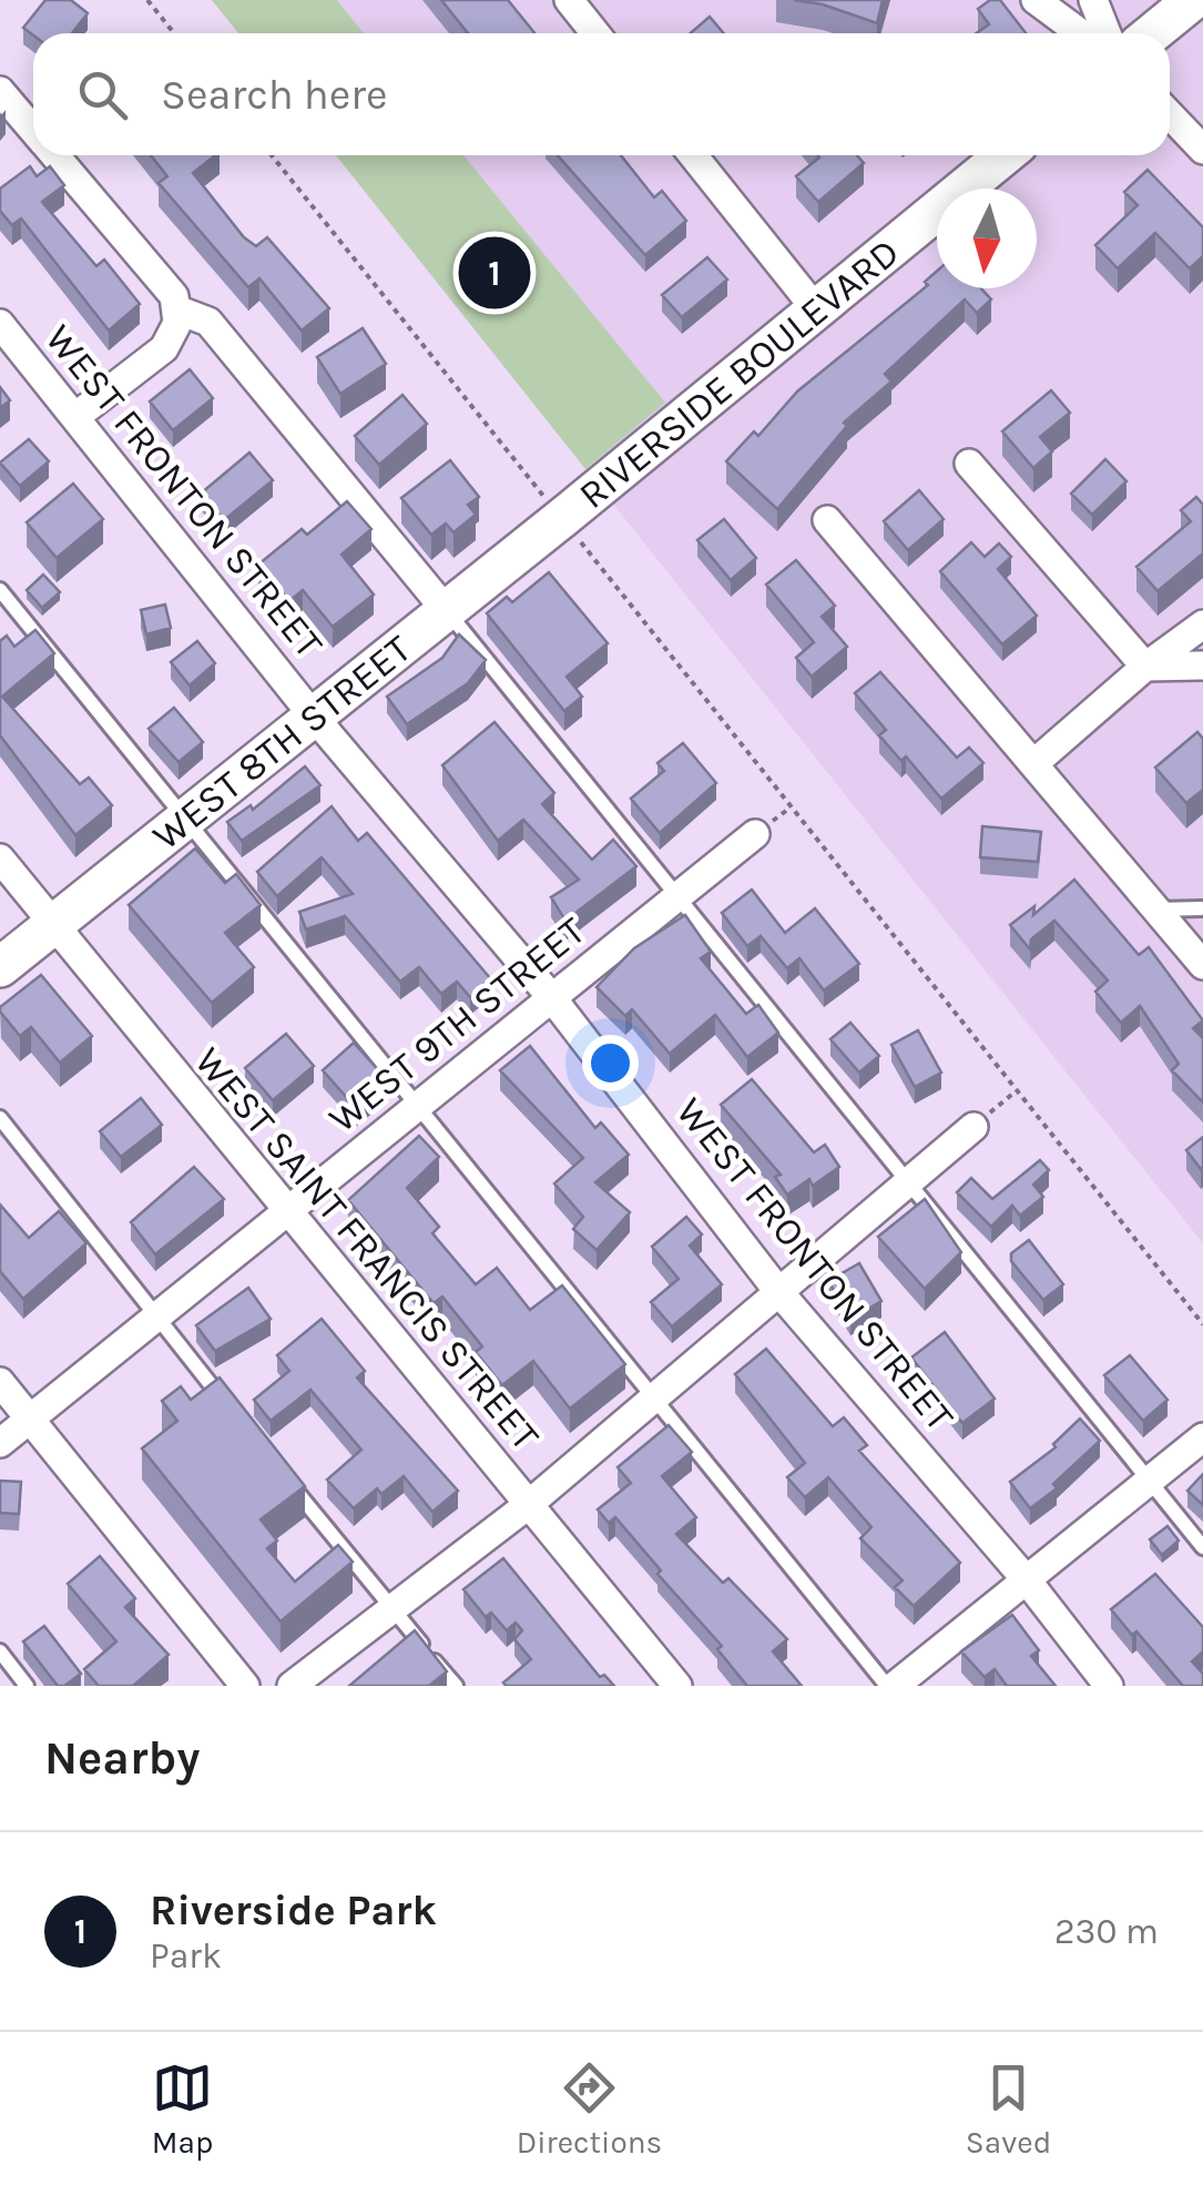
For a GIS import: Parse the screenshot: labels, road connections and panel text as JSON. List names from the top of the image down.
{
  "streets": {
    "street": [
      "RIVERSIDE BOULEVARD",
      "WEST FRONTON STREET",
      "WEST 8TH STREET",
      "WEST 9TH STREET",
      "WEST SAINT FRANCIS STREET"
    ]
  },
  "crossings": [
    ["RIVERSIDE BOULEVARD", "WEST 8TH STREET"],
    ["WEST FRONTON STREET", "WEST 8TH STREET"],
    ["WEST FRONTON STREET", "WEST 9TH STREET"],
    ["WEST 8TH STREET", "WEST SAINT FRANCIS STREET"],
    ["WEST 9TH STREET", "WEST SAINT FRANCIS STREET"]
  ],
  "north": "bottom",
  "page": {
    "search": "Search here",
    "pins": "1",
    "heading": "Nearby",
    "list": [
      {
        "mark": "1",
        "name": "Riverside Park",
        "note": "Park",
        "value": "230 m"
      }
    ],
    "nav": ["Map", "Directions", "Saved"]
  }
}
